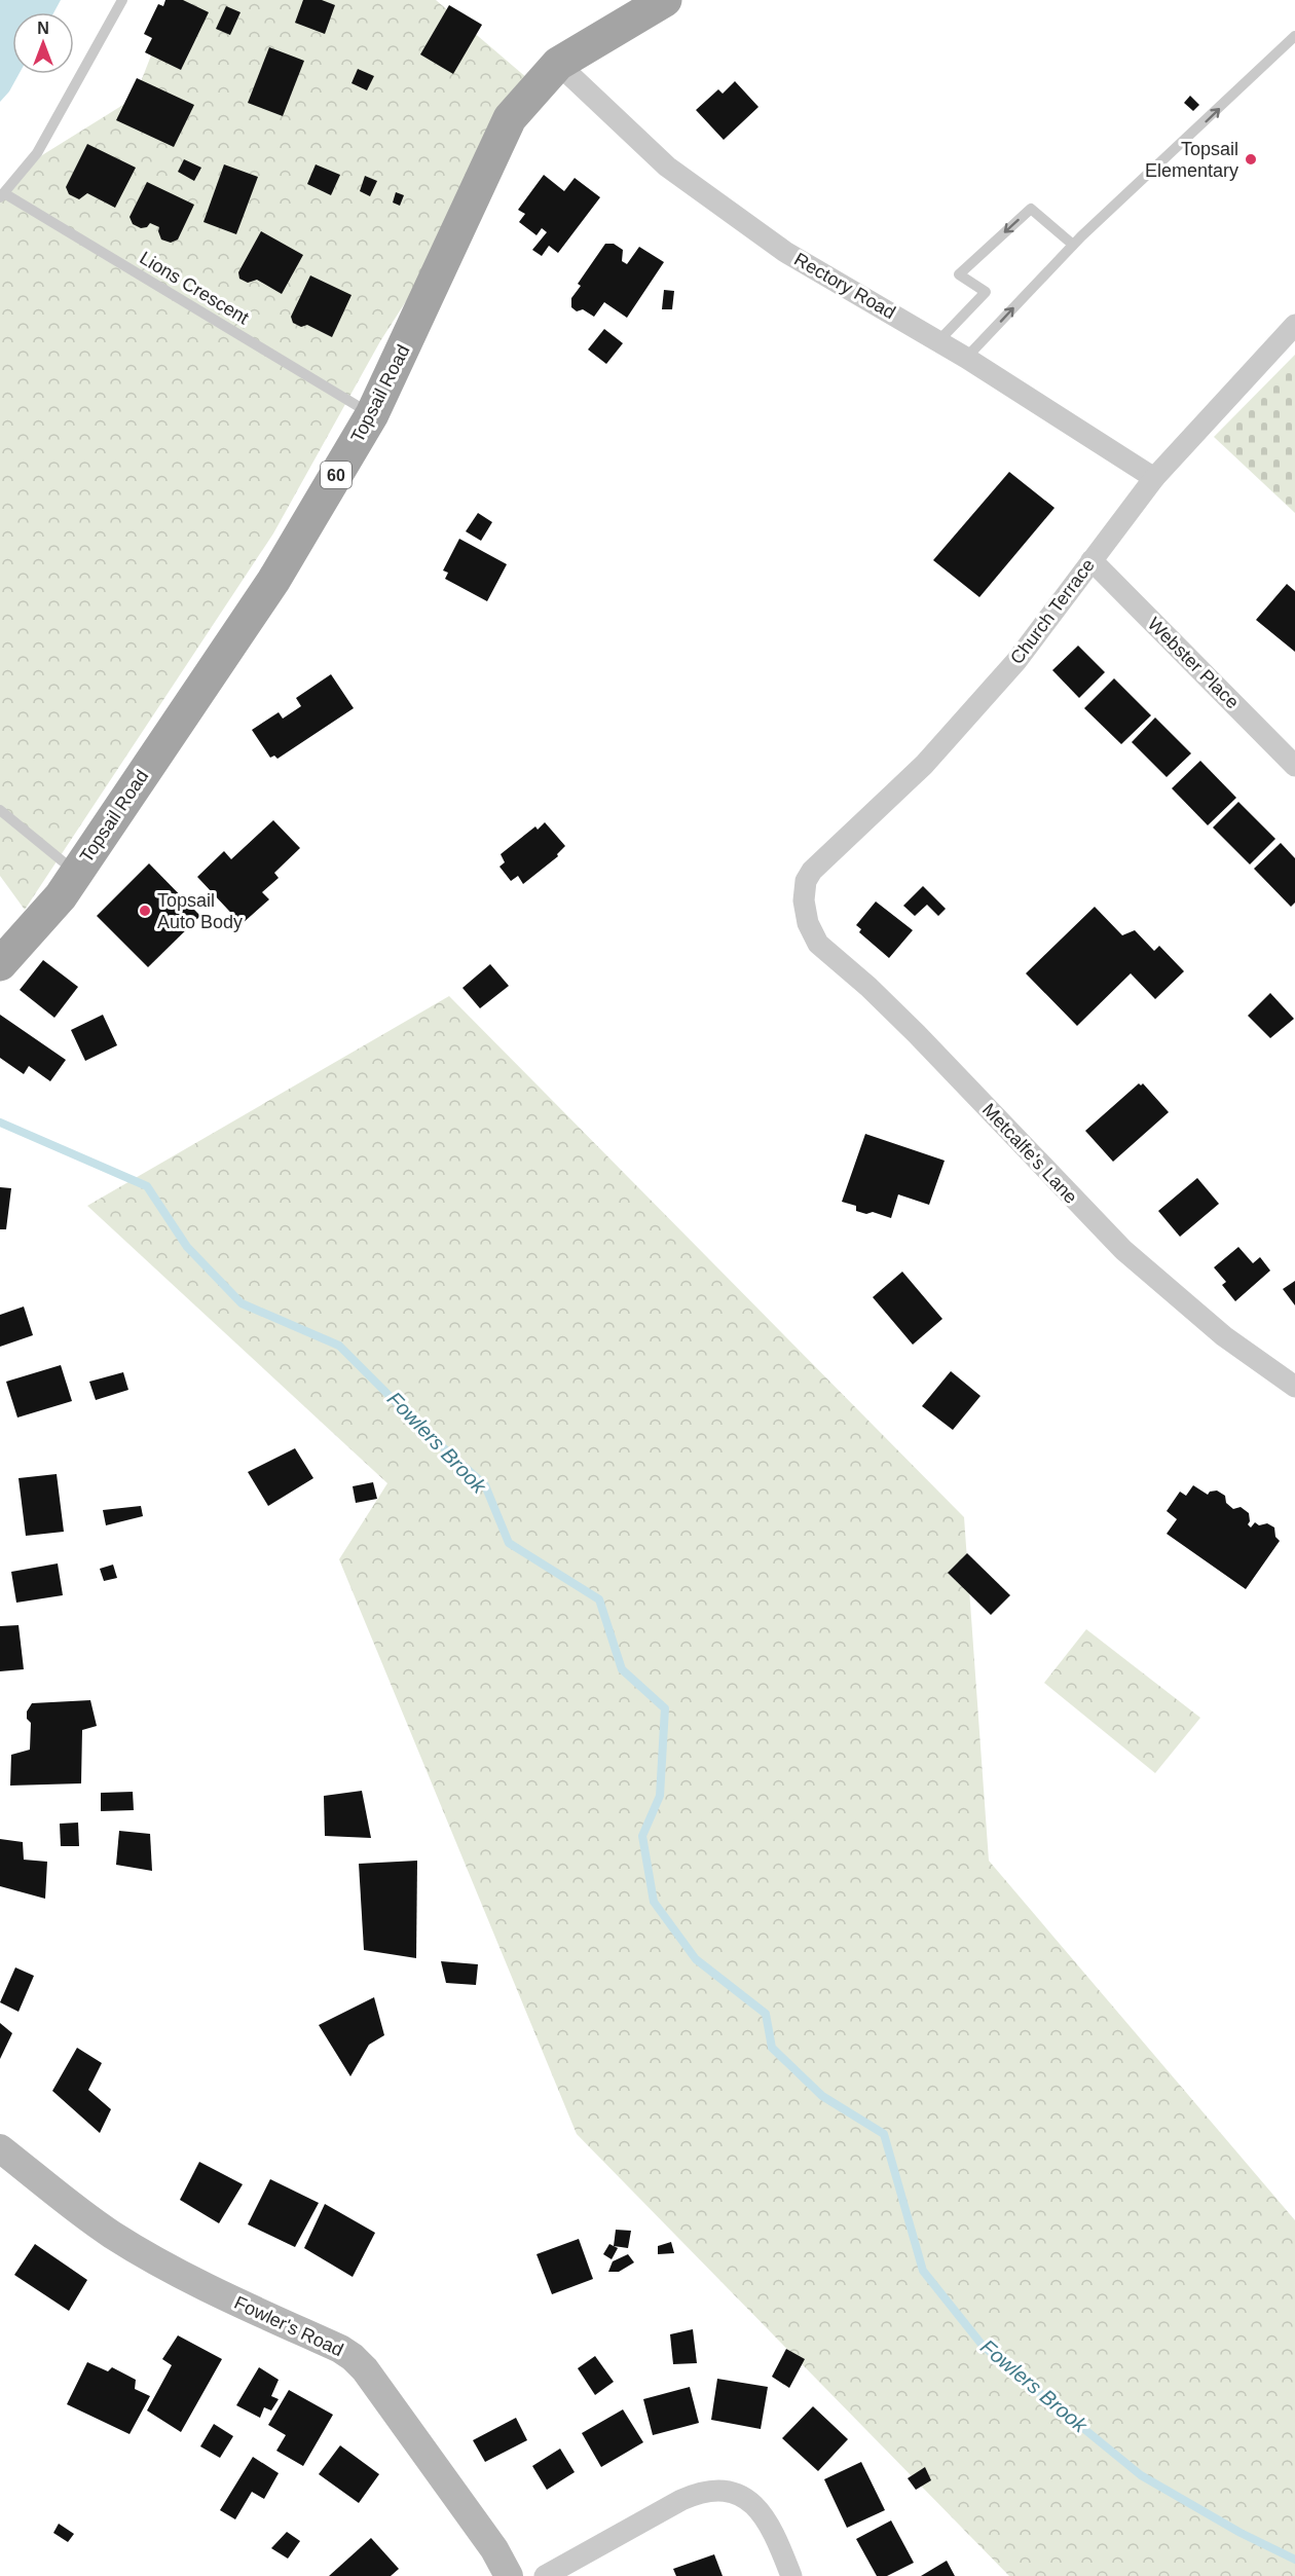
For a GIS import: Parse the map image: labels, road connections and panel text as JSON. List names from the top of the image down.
{
  "streets": {
    "main road": ["Topsail Road", "60"],
    "street": [
      "Rectory Road",
      "Church Terrace",
      "Webster Place",
      "Metcalfe's Lane",
      "Fowler's Road"
    ],
    "lane": ["Lions Crescent"]
  },
  "crossings": [
    ["Rectory Road", "Topsail Road"],
    ["Rectory Road", "Church Terrace"],
    ["Lions Crescent", "Topsail Road"],
    ["Church Terrace", "Webster Place"],
    ["Church Terrace", "Metcalfe's Lane"]
  ],
  "water": ["Fowlers Brook"],
  "places": ["Topsail Elementary", "Topsail Auto Body"],
  "north": "top"
}
